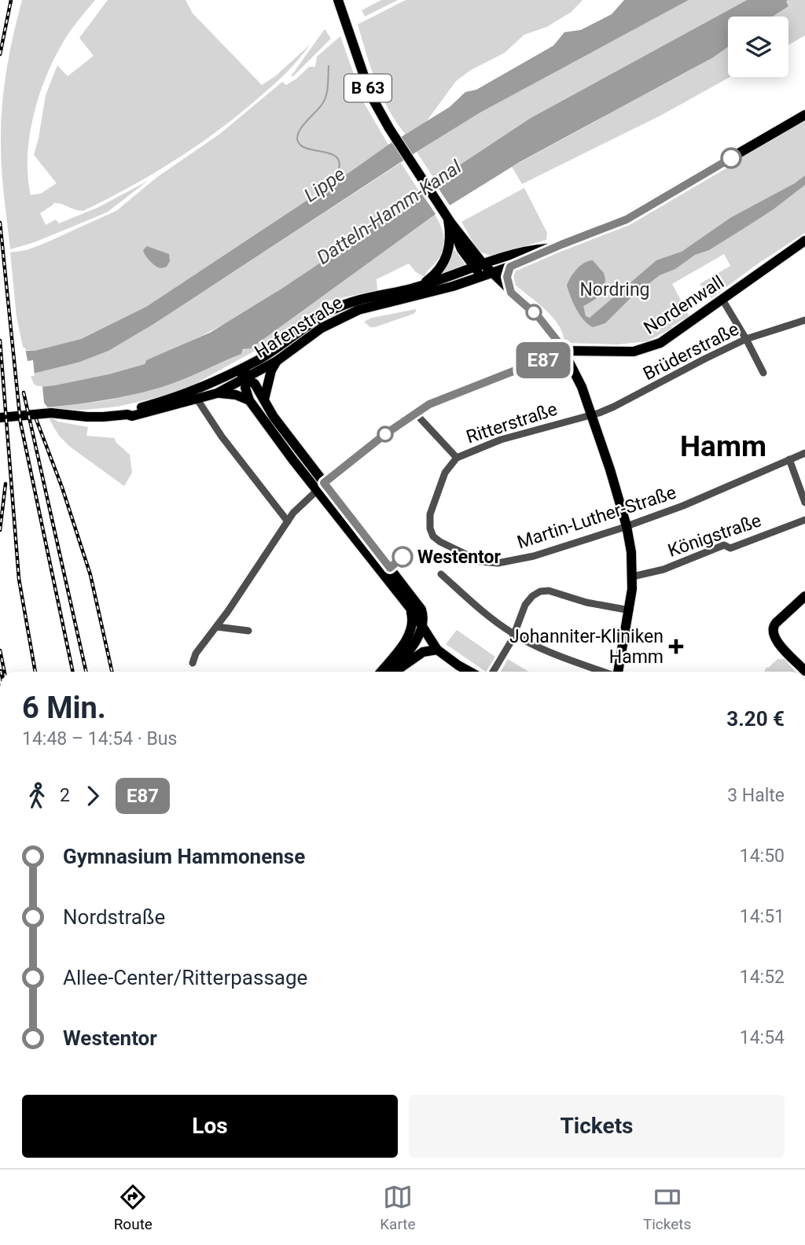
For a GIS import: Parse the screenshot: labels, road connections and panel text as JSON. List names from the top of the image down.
{
  "streets": {
    "main road": ["B 63", "Nordenwall", "Hafenstraße"],
    "street": [
      "Brüderstraße",
      "Ritterstraße",
      "Martin-Luther-Straße",
      "Königstraße"
    ]
  },
  "crossings": [
    ["B 63", "Nordenwall"],
    ["B 63", "Hafenstraße"],
    ["B 63", "Brüderstraße"],
    ["B 63", "Ritterstraße"],
    ["B 63", "Martin-Luther-Straße"],
    ["B 63", "Königstraße"],
    ["Brüderstraße", "Ritterstraße"],
    ["Ritterstraße", "Martin-Luther-Straße"]
  ],
  "districts": ["Hamm"],
  "water": ["Lippe", "Datteln-Hamm-Kanal"],
  "parks": ["Nordring"],
  "places": {
    "other": ["Westentor"],
    "health": ["Johanniter-Kliniken Hamm"]
  },
  "lines": ["bus line E87"],
  "page": {
    "on_map": "E87",
    "heading": ["6 Min.", "14:48 – 14:54 · Bus", "3.20 €"],
    "legs": ["2", "E87", "3 Halte"],
    "list": [
      {
        "name": "Gymnasium Hammonense",
        "value": "14:50"
      },
      {
        "name": "Nordstraße",
        "value": "14:51"
      },
      {
        "name": "Allee-Center/Ritterpassage",
        "value": "14:52"
      },
      {
        "name": "Westentor",
        "value": "14:54"
      }
    ],
    "buttons": ["Los", "Tickets"],
    "tabs": ["Route", "Karte", "Tickets"]
  }
}
